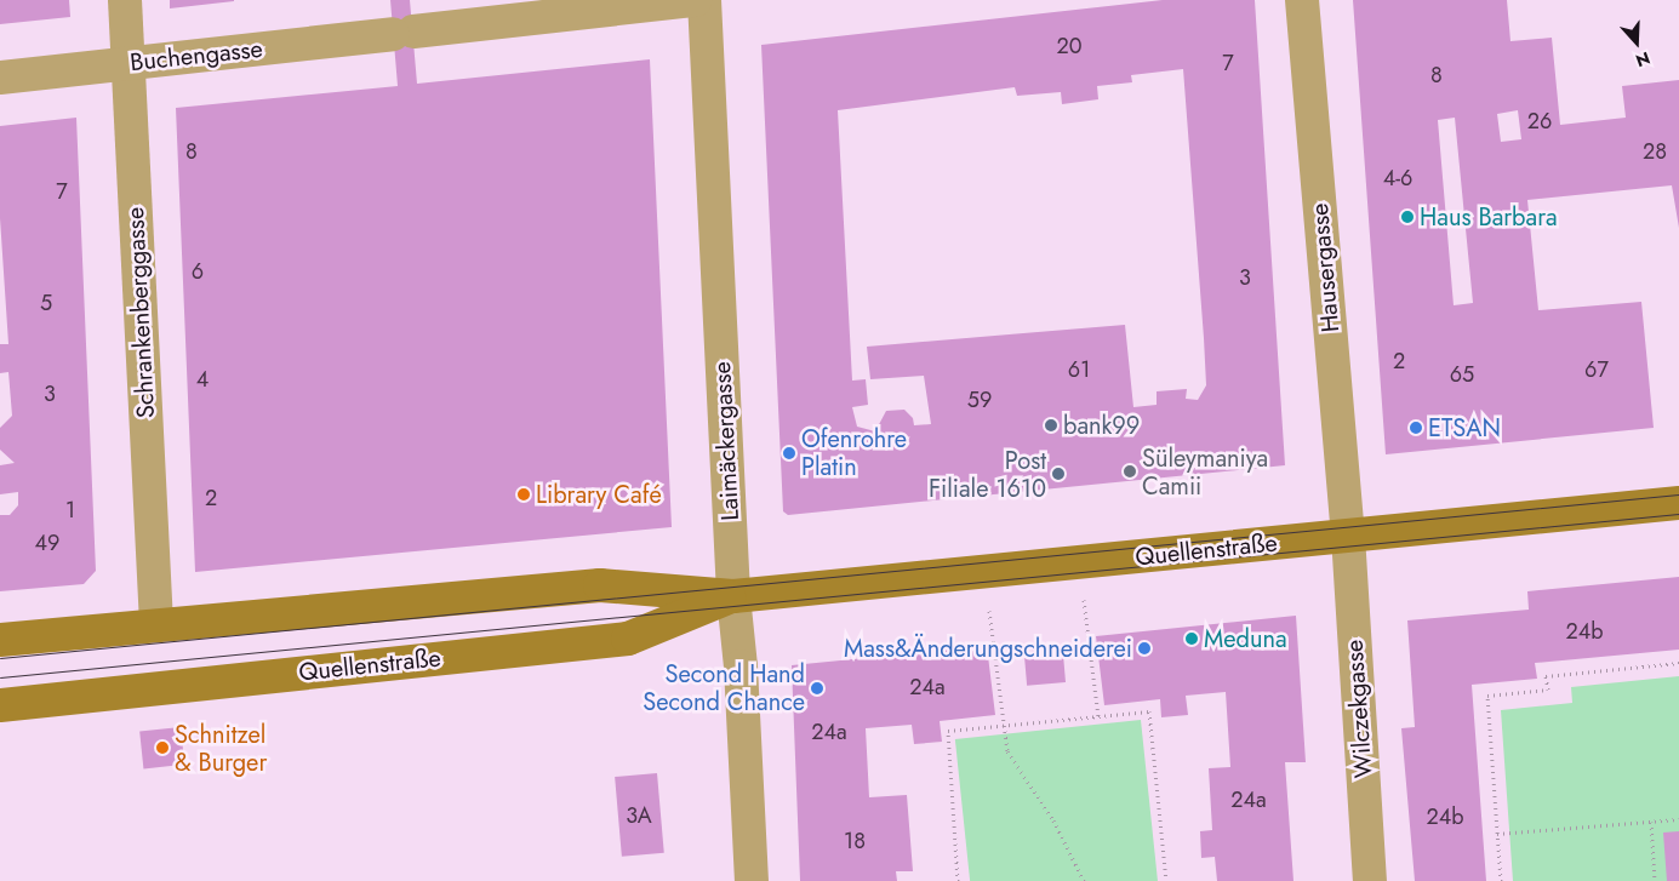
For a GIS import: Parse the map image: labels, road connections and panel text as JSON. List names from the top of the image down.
{
  "streets": {
    "street": [
      "Buchengasse",
      "Hausergasse",
      "Schrankenberggasse",
      "Laimäckergasse",
      "Quellenstraße",
      "Wilczekgasse"
    ]
  },
  "crossings": [
    ["Buchengasse", "Schrankenberggasse"],
    ["Hausergasse", "Quellenstraße"],
    ["Hausergasse", "Wilczekgasse"],
    ["Schrankenberggasse", "Quellenstraße"],
    ["Laimäckergasse", "Quellenstraße"],
    ["Quellenstraße", "Wilczekgasse"]
  ],
  "places": [
    "Haus Barbara",
    "bank99",
    "ETSAN",
    "Ofenrohre Platin",
    "Süleymaniya Camii",
    "Post Filiale 1610",
    "Library Café",
    "Meduna",
    "Mass&Änderungschneiderei",
    "Second Hand Second Chance",
    "Schnitzel & Burger"
  ],
  "house_numbers": [
    "20",
    "7",
    "8",
    "26",
    "8",
    "28",
    "4-6",
    "7",
    "6",
    "3",
    "5",
    "2",
    "61",
    "67",
    "65",
    "4",
    "3",
    "59",
    "2",
    "1",
    "49",
    "24b",
    "24a",
    "24a",
    "24a",
    "3A",
    "24b",
    "18"
  ],
  "north": "bottom"
}
